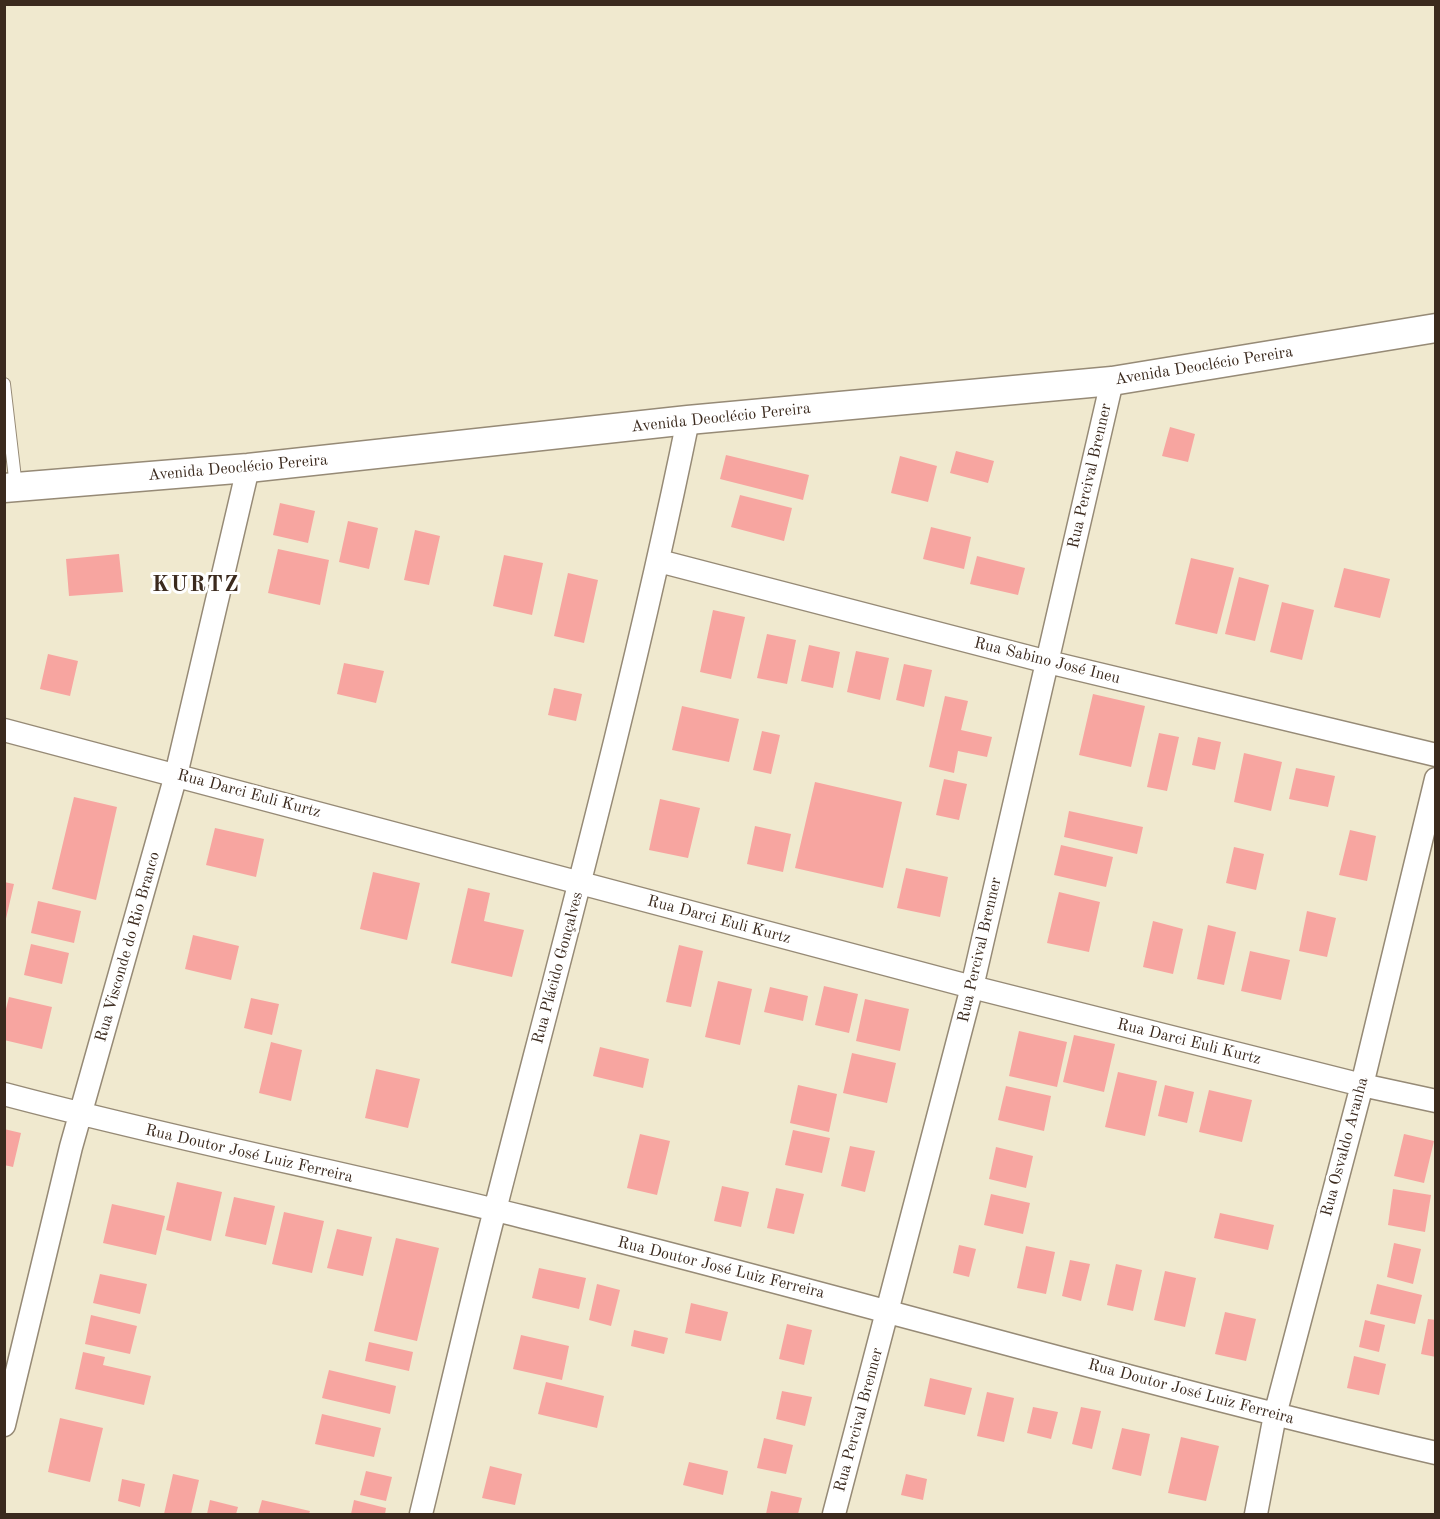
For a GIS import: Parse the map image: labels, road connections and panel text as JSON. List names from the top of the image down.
{
  "streets": {
    "street": [
      "Avenida Deoclécio Pereira",
      "Rua Percival Brenner",
      "Rua Sabino José Ineu",
      "Rua Darci Euli Kurtz",
      "Rua Visconde do Rio Branco",
      "Rua Plácido Gonçalves",
      "Rua Osvaldo Aranha",
      "Rua Doutor José Luiz Ferreira"
    ]
  },
  "crossings": [
    ["Avenida Deoclécio Pereira", "Rua Percival Brenner"],
    ["Avenida Deoclécio Pereira", "Rua Visconde do Rio Branco"],
    ["Avenida Deoclécio Pereira", "Rua Plácido Gonçalves"],
    ["Rua Percival Brenner", "Rua Sabino José Ineu"],
    ["Rua Percival Brenner", "Rua Darci Euli Kurtz"],
    ["Rua Percival Brenner", "Rua Doutor José Luiz Ferreira"],
    ["Rua Sabino José Ineu", "Rua Plácido Gonçalves"],
    ["Rua Darci Euli Kurtz", "Rua Visconde do Rio Branco"],
    ["Rua Darci Euli Kurtz", "Rua Plácido Gonçalves"],
    ["Rua Darci Euli Kurtz", "Rua Osvaldo Aranha"],
    ["Rua Visconde do Rio Branco", "Rua Doutor José Luiz Ferreira"],
    ["Rua Plácido Gonçalves", "Rua Doutor José Luiz Ferreira"],
    ["Rua Osvaldo Aranha", "Rua Doutor José Luiz Ferreira"]
  ],
  "districts": ["KURTZ"]
}
